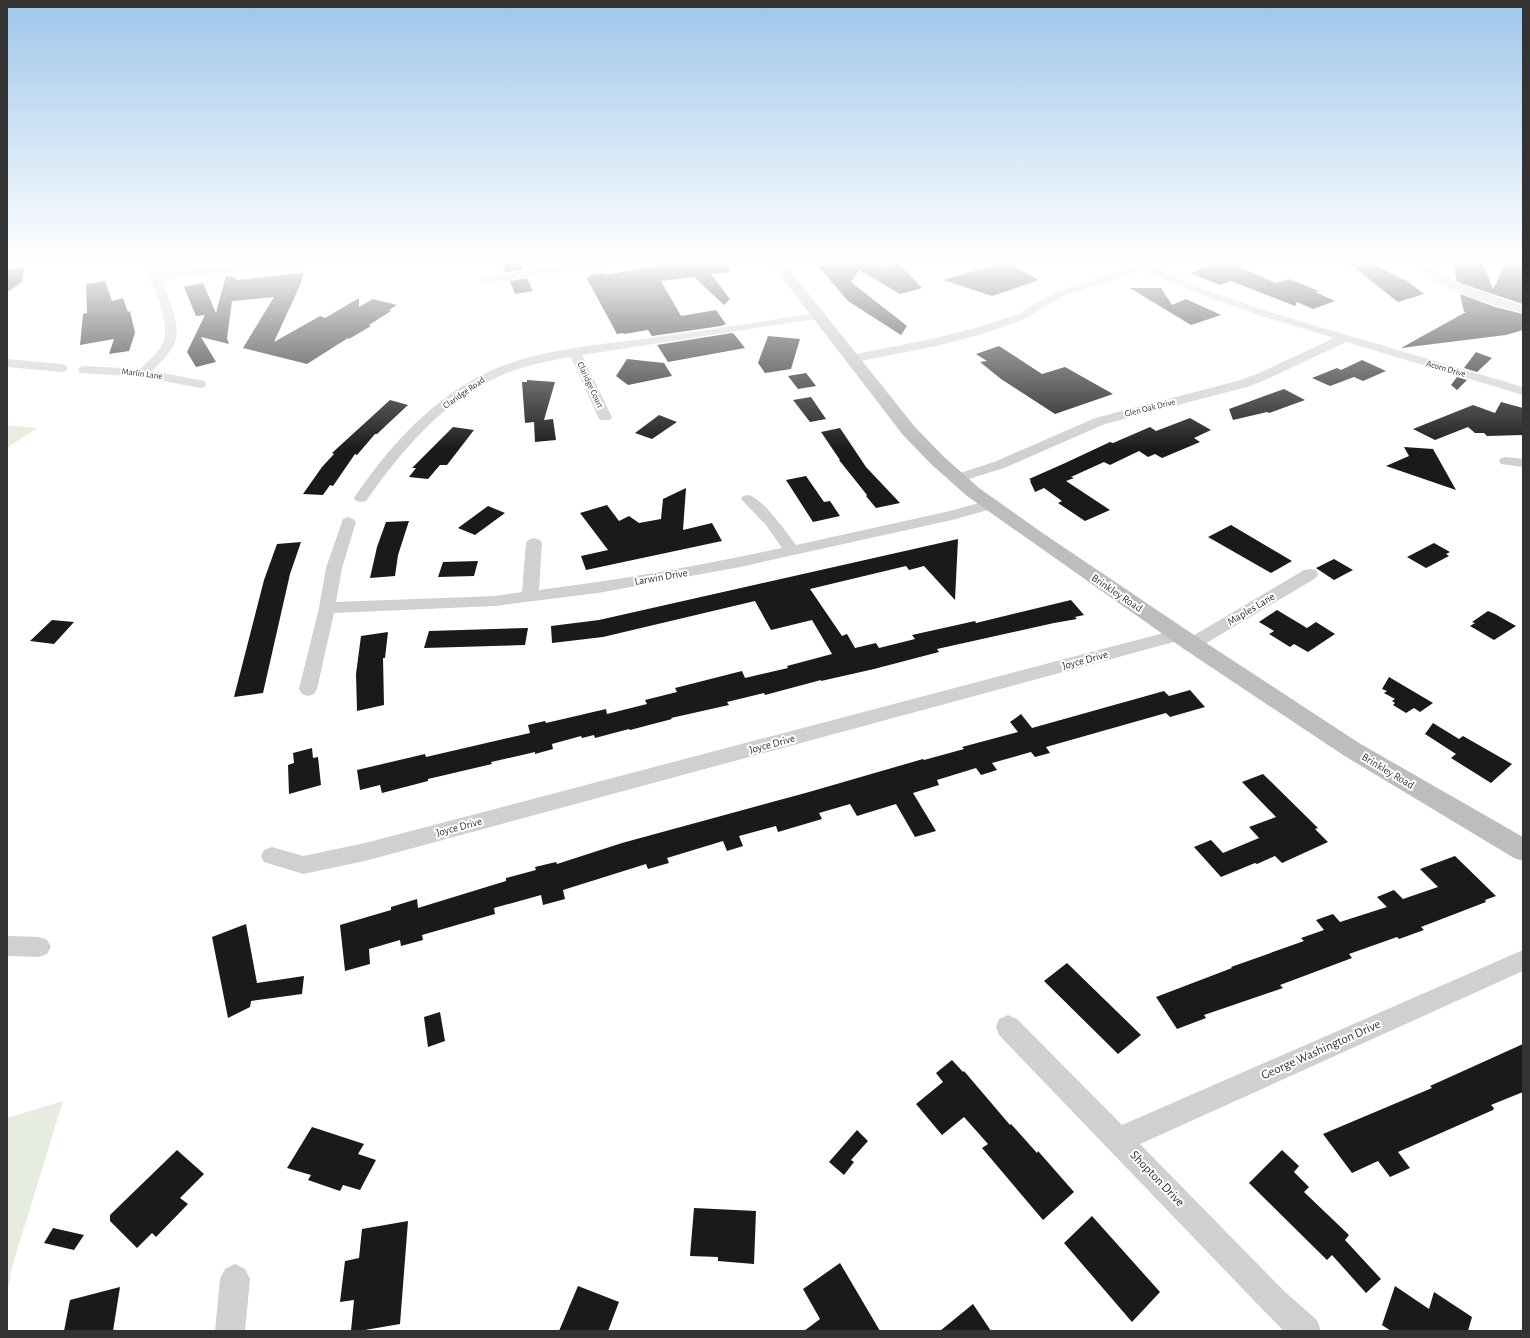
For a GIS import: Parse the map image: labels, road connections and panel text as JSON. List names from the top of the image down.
{
  "streets": {
    "main road": ["Brinkley Road"],
    "street": [
      "Acorn Drive",
      "Marlin Lane",
      "Claridge Court",
      "Claridge Road",
      "Glen Oak Drive",
      "Larwin Drive",
      "Maples Lane",
      "Joyce Drive",
      "George Washington Drive",
      "Shopton Drive"
    ]
  },
  "crossings": [
    ["Acorn Drive", "Glen Oak Drive"],
    ["Claridge Court", "Claridge Road"],
    ["Glen Oak Drive", "Brinkley Road"],
    ["Larwin Drive", "Brinkley Road"],
    ["Brinkley Road", "Maples Lane"],
    ["Brinkley Road", "Joyce Drive"],
    ["Maples Lane", "Joyce Drive"],
    ["George Washington Drive", "Shopton Drive"]
  ]
}
